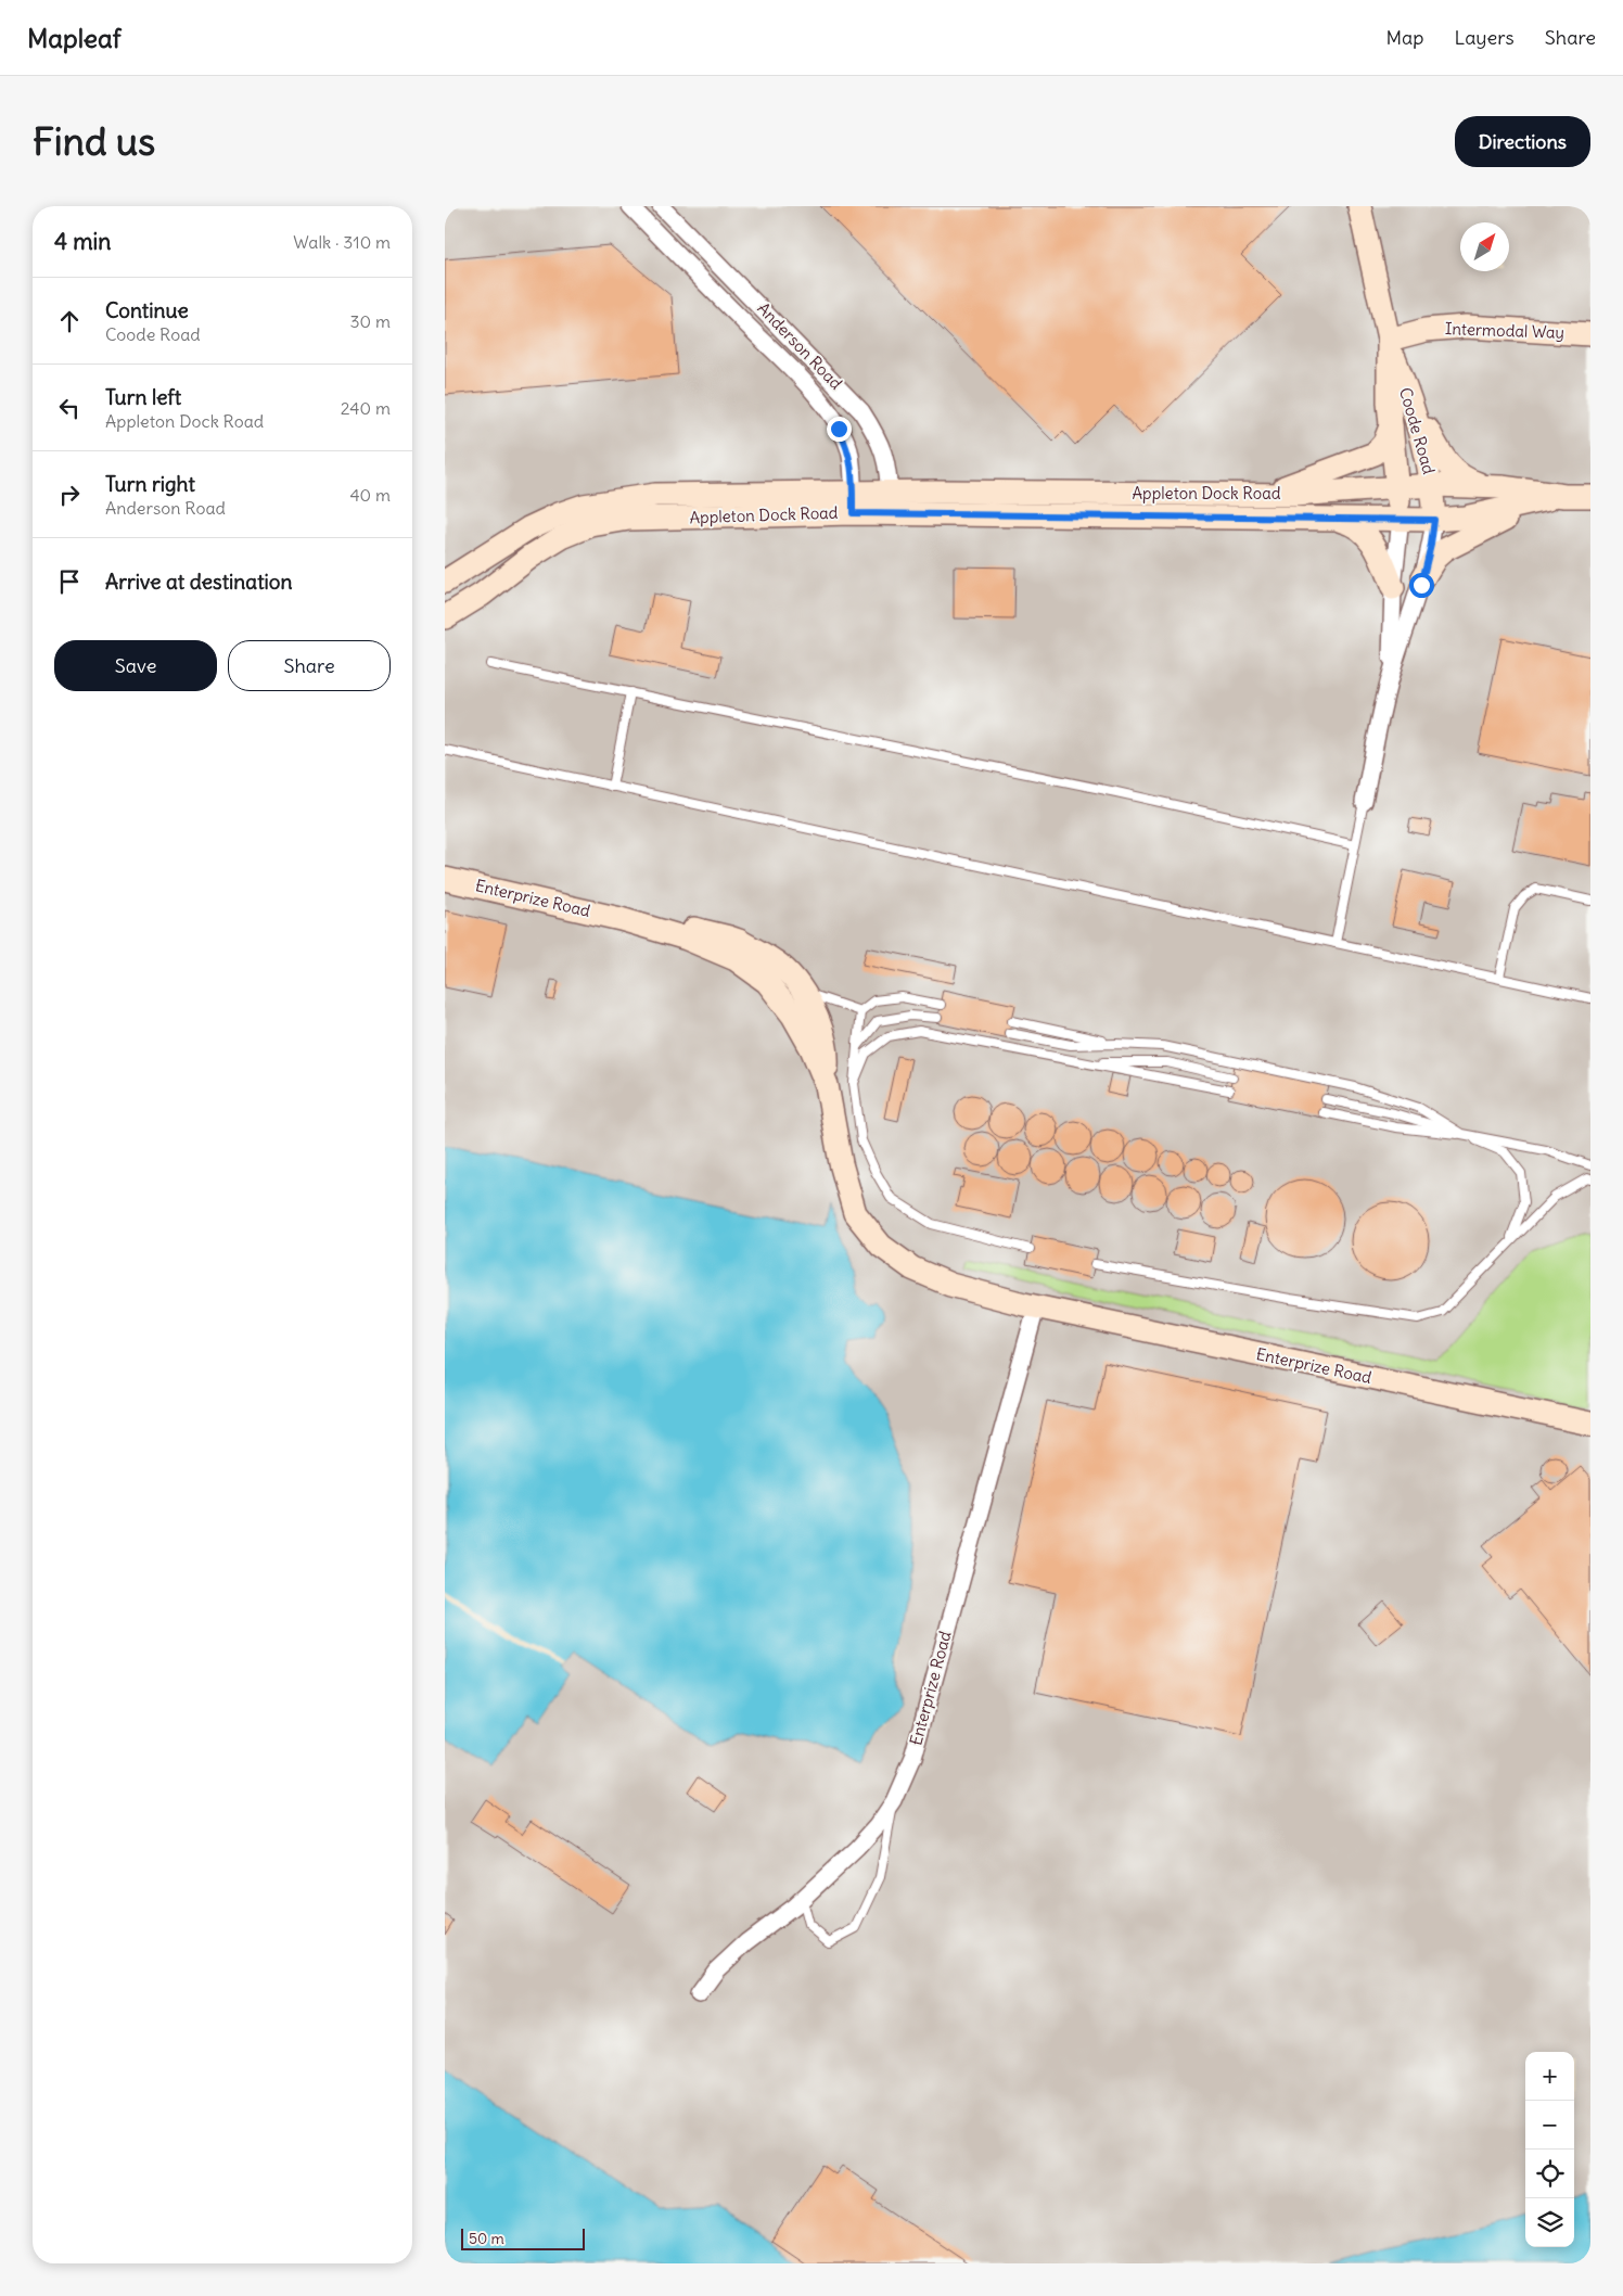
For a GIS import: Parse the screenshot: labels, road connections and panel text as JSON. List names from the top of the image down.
{
  "streets": {
    "street": [
      "Intermodal Way",
      "Anderson Road",
      "Coode Road",
      "Appleton Dock Road",
      "Enterprize Road"
    ]
  },
  "crossings": [
    ["Intermodal Way", "Coode Road"],
    ["Anderson Road", "Appleton Dock Road"],
    ["Coode Road", "Appleton Dock Road"]
  ],
  "scale_bar": "50 m",
  "north": "top right",
  "page": {
    "header": "Mapleaf",
    "nav": ["Map", "Layers", "Share"],
    "buttons": [
      "Directions",
      ["Save", "Share"]
    ],
    "title": "Find us",
    "heading": ["4 min", "Walk · 310 m"],
    "list": [
      ["Continue", "Coode Road", "30 m"],
      ["Turn left", "Appleton Dock Road", "240 m"],
      ["Turn right", "Anderson Road", "40 m"],
      "Arrive at destination"
    ],
    "map_buttons": ["+", "−"],
    "scale": "50 m"
  }
}
